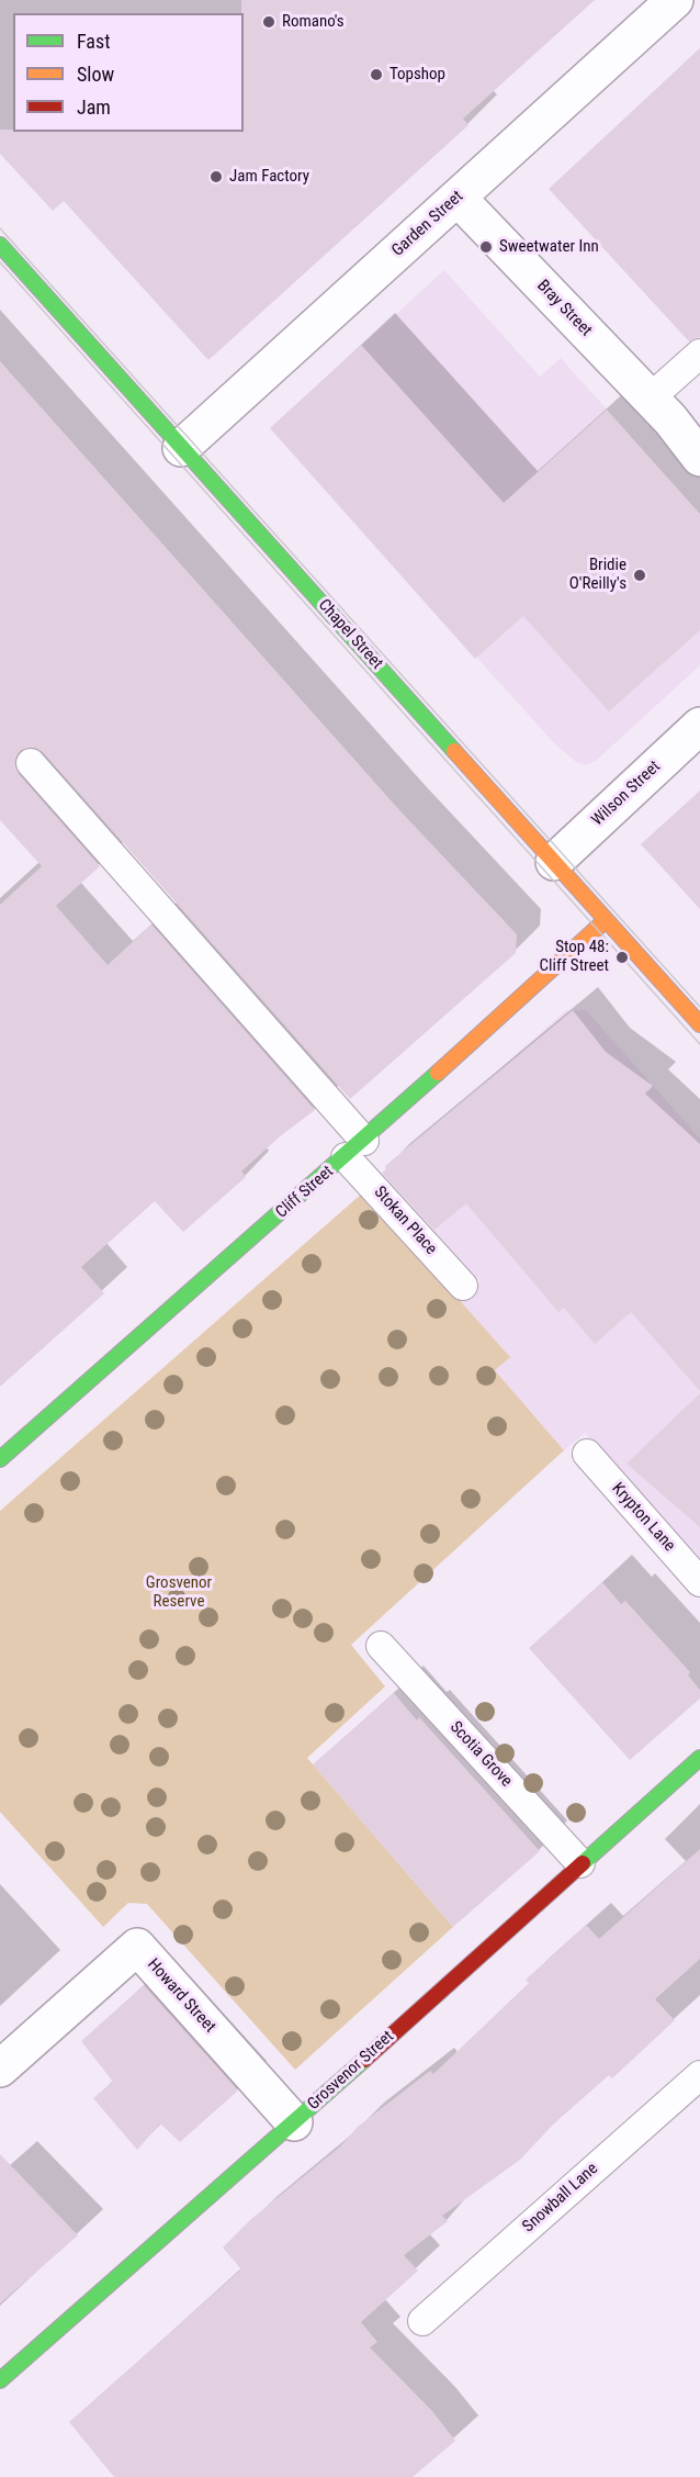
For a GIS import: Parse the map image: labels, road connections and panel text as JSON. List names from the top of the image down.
{
  "streets": {
    "street": [
      "Garden Street",
      "Bray Street",
      "Chapel Street",
      "Wilson Street",
      "Cliff Street",
      "Howard Street",
      "Grosvenor Street"
    ],
    "lane": [
      "Stokan Place",
      "Krypton Lane",
      "Scotia Grove",
      "Snowball Lane"
    ]
  },
  "crossings": [
    ["Garden Street", "Bray Street"],
    ["Garden Street", "Chapel Street"],
    ["Chapel Street", "Wilson Street"],
    ["Chapel Street", "Cliff Street"],
    ["Cliff Street", "Stokan Place"],
    ["Scotia Grove", "Grosvenor Street"],
    ["Howard Street", "Grosvenor Street"]
  ],
  "parks": ["Grosvenor Reserve"],
  "places": [
    "Romano's",
    "Topshop",
    "Jam Factory",
    "Sweetwater Inn",
    "Bridie O'Reilly's",
    "Stop 48: Cliff Street"
  ],
  "legend": ["Fast", "Slow", "Jam"]
}
